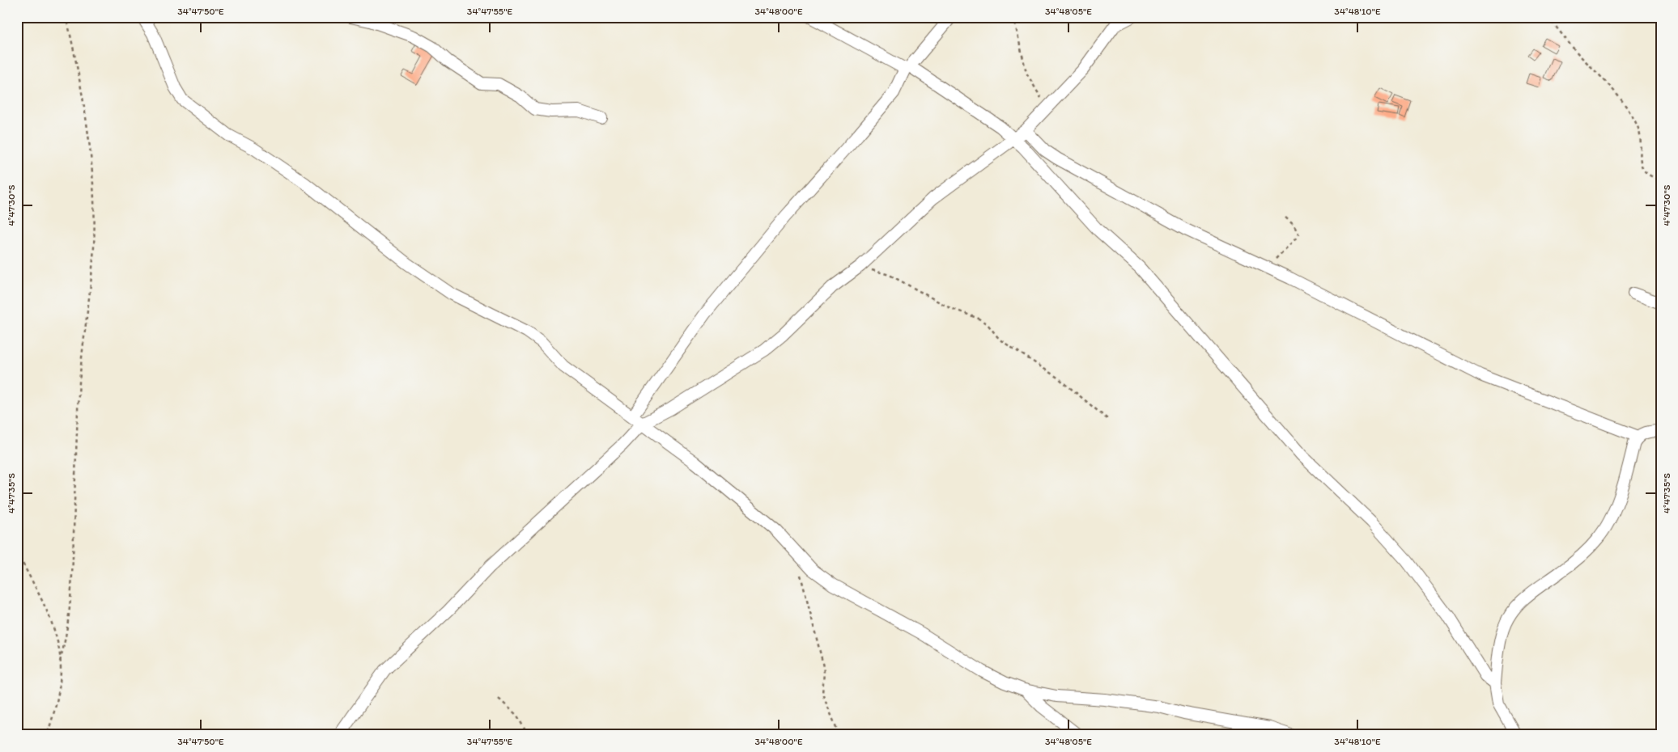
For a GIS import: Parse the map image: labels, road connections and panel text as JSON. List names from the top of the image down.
{
  "coordinates": [
    "34°47'50\"E",
    "34°47'55\"E",
    "34°48'00\"E",
    "34°48'05\"E",
    "34°48'10\"E",
    "4°47'30\"S",
    "4°47'35\"S"
  ]
}
